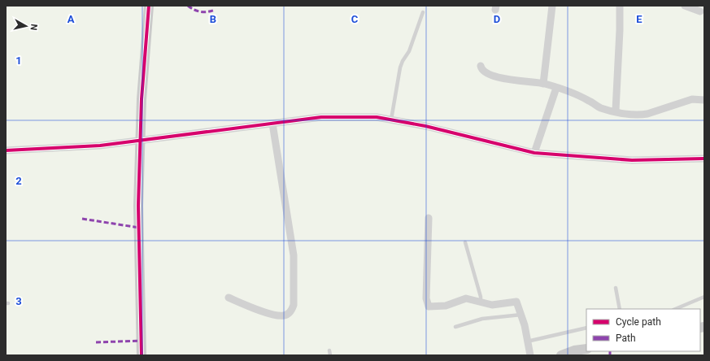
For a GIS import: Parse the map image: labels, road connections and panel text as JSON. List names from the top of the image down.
{
  "legend": ["Cycle path", "Path"],
  "north": "right",
  "grid": {
    "columns": [
      "A",
      "B",
      "C",
      "D",
      "E"
    ],
    "rows": ["1", "2", "3"]
  }
}
